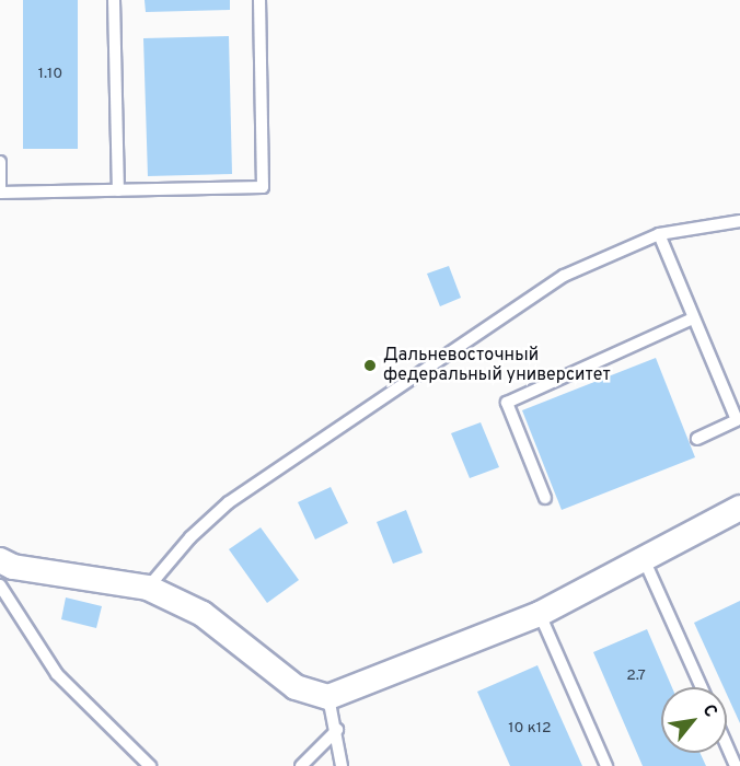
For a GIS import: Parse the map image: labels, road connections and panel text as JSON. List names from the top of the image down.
{
  "places": ["Дальневосточный федеральный университет"],
  "house_numbers": ["1.10", "2.7", "10 к12"],
  "north": "top right"
}
